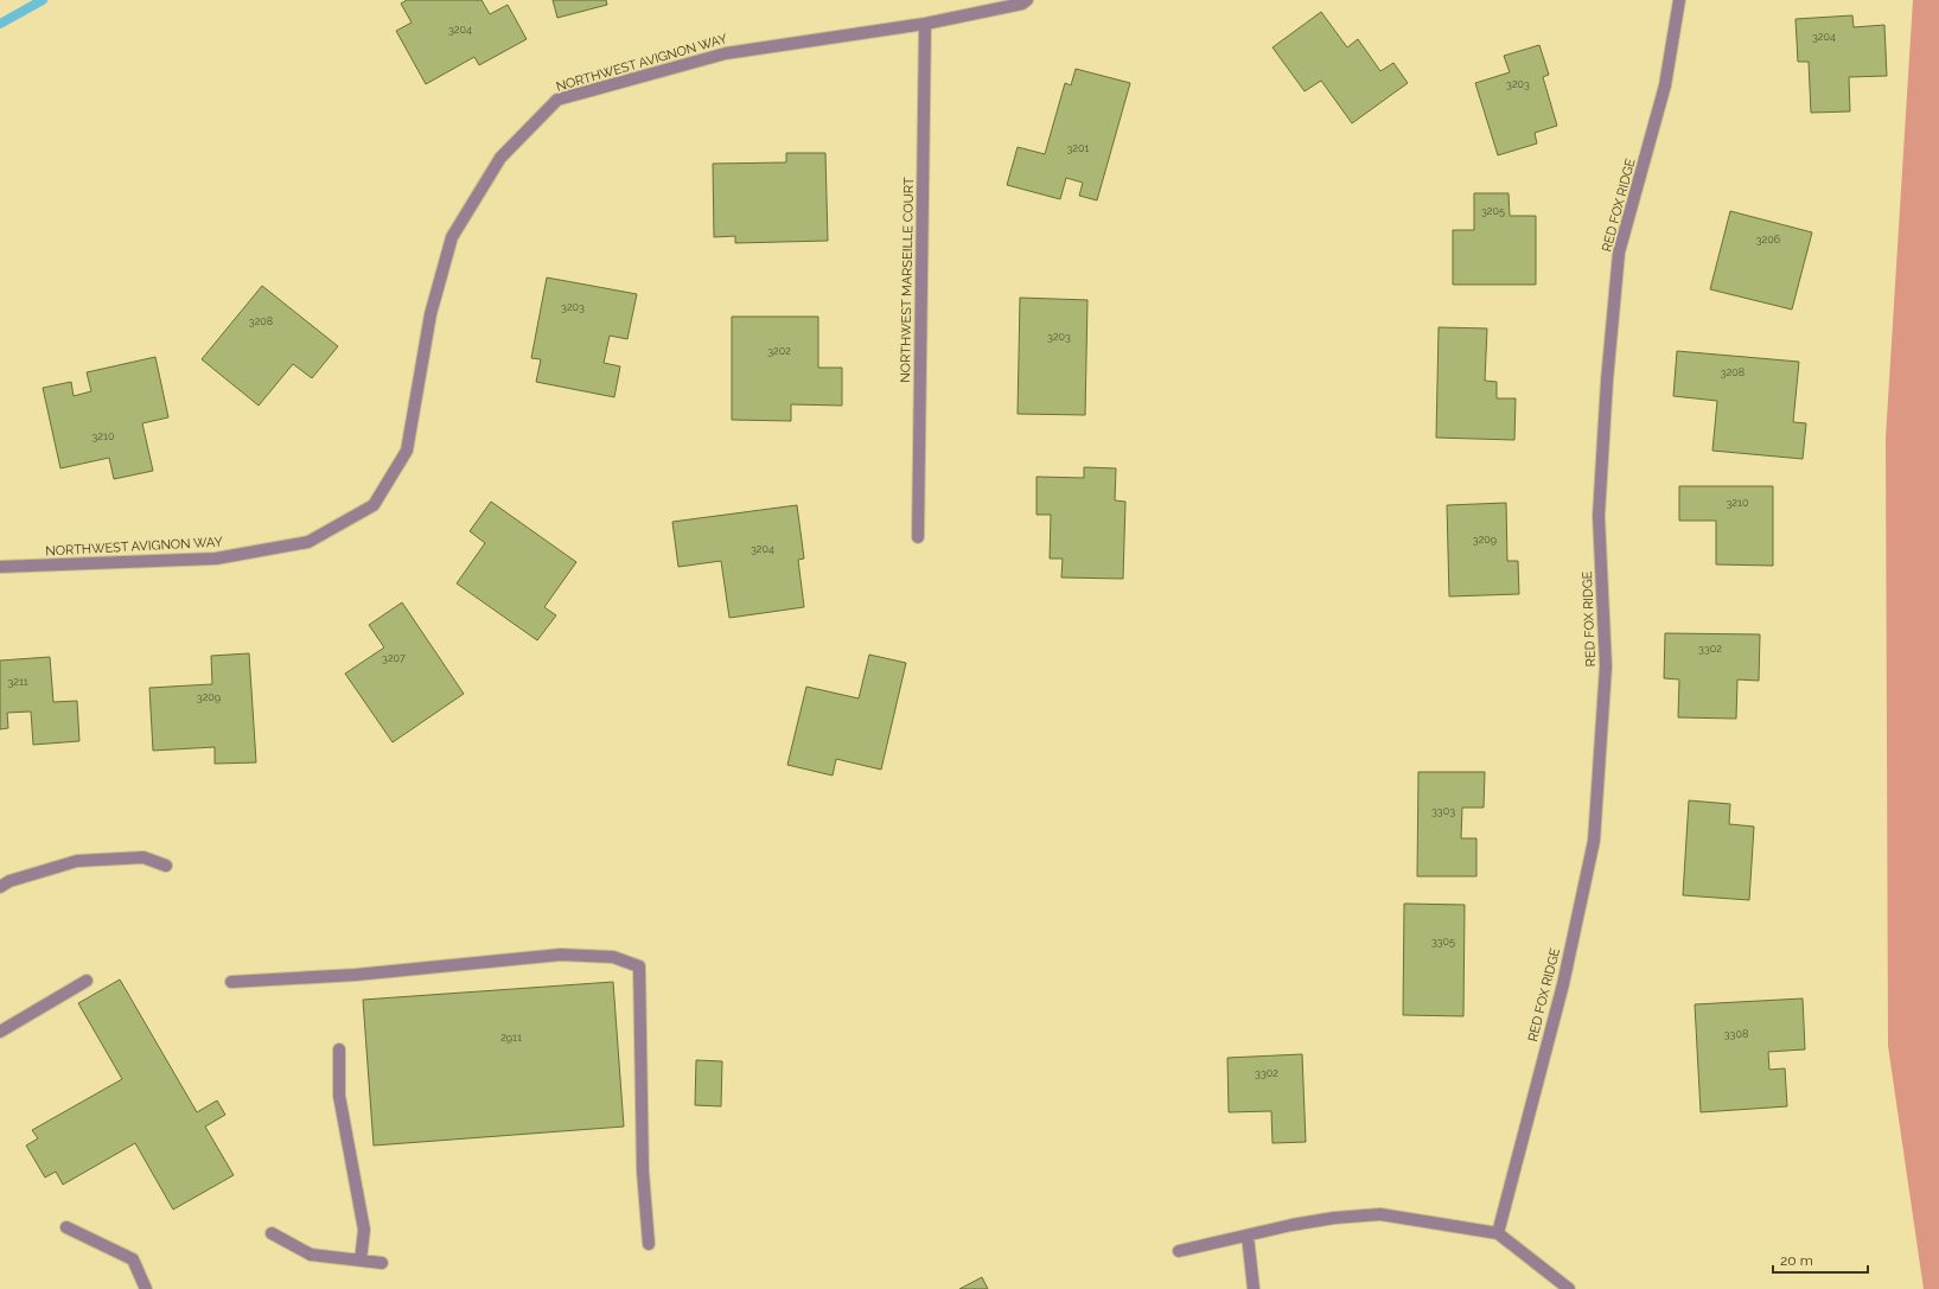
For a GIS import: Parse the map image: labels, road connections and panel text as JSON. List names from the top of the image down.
{
  "streets": {
    "street": ["NORTHWEST AVIGNON WAY", "RED FOX RIDGE", "NORTHWEST MARSEILLE COURT"]
  },
  "crossings": [
    ["NORTHWEST AVIGNON WAY", "NORTHWEST MARSEILLE COURT"]
  ],
  "house_numbers": [
    "3204",
    "3204",
    "3203",
    "3201",
    "3205",
    "3206",
    "3203",
    "3208",
    "3203",
    "3202",
    "3208",
    "3210",
    "3210",
    "3209",
    "3204",
    "3302",
    "3207",
    "3211",
    "3209",
    "3303",
    "3305",
    "3308",
    "2911",
    "3302"
  ],
  "scale_bar": "20 m"
}
